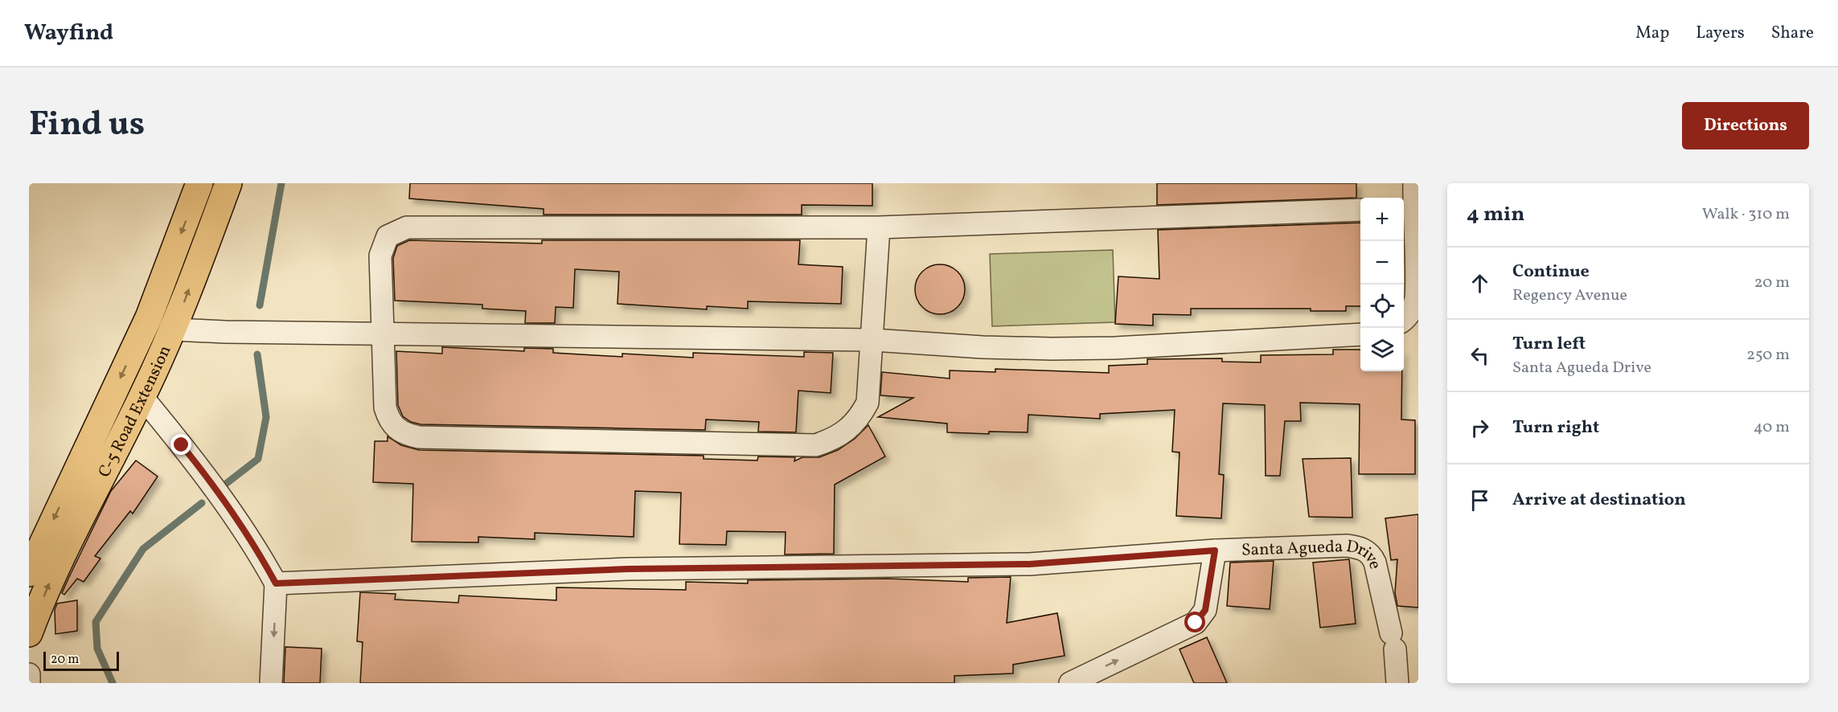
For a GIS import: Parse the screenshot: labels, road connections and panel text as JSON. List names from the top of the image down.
{
  "streets": {
    "main road": ["C-5 Road Extension"],
    "street": ["Santa Agueda Drive"]
  },
  "scale_bar": "20 m",
  "page": {
    "header": "Wayfind",
    "nav": ["Map", "Layers", "Share"],
    "title": "Find us",
    "buttons": "Directions",
    "heading": ["4 min", "Walk · 310 m"],
    "map_buttons": ["+", "−"],
    "list": [
      ["Continue", "Regency Avenue", "20 m"],
      ["Turn left", "Santa Agueda Drive", "250 m"],
      ["Turn right", "40 m"],
      "Arrive at destination"
    ],
    "scale": "20 m"
  }
}
